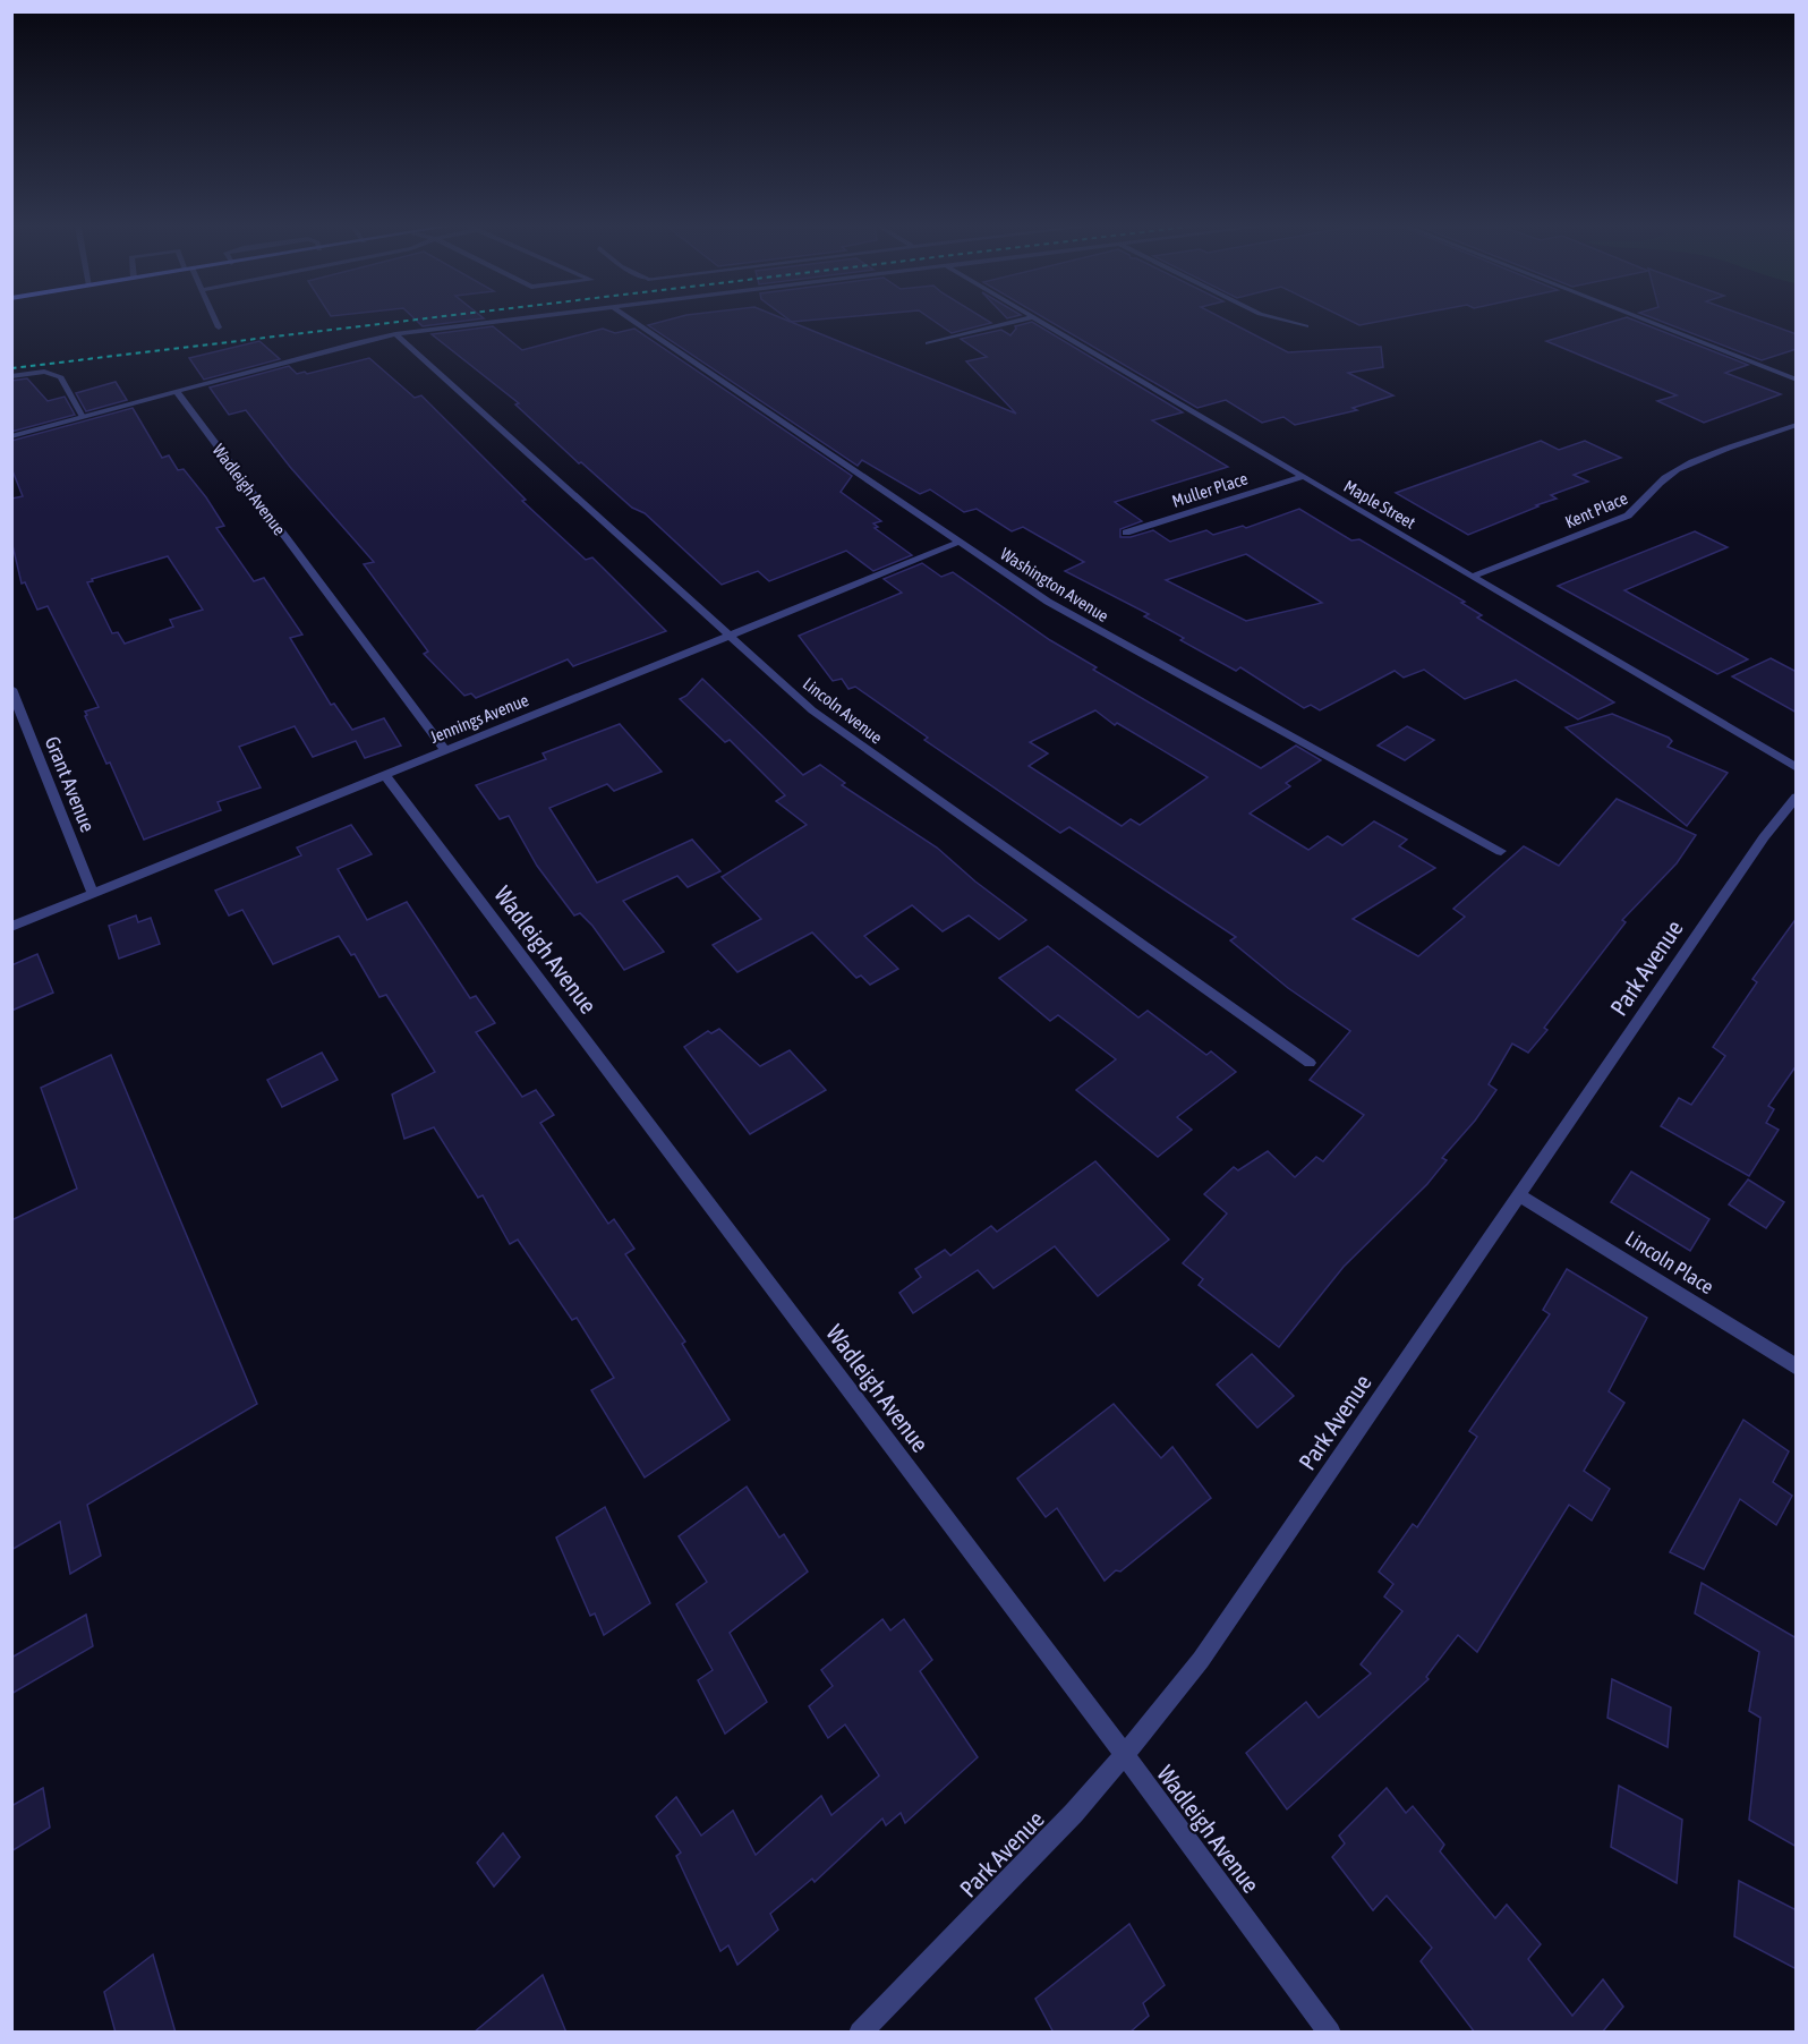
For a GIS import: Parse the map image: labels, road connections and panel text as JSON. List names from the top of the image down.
{
  "streets": {
    "street": [
      "Wadleigh Avenue",
      "Muller Place",
      "Maple Street",
      "Kent Place",
      "Washington Avenue",
      "Lincoln Avenue",
      "Jennings Avenue",
      "Grant Avenue",
      "Park Avenue",
      "Lincoln Place"
    ]
  },
  "crossings": [
    ["Wadleigh Avenue", "Jennings Avenue"],
    ["Wadleigh Avenue", "Park Avenue"],
    ["Muller Place", "Maple Street"],
    ["Maple Street", "Kent Place"],
    ["Washington Avenue", "Jennings Avenue"],
    ["Lincoln Avenue", "Jennings Avenue"],
    ["Jennings Avenue", "Grant Avenue"],
    ["Park Avenue", "Lincoln Place"]
  ]
}
